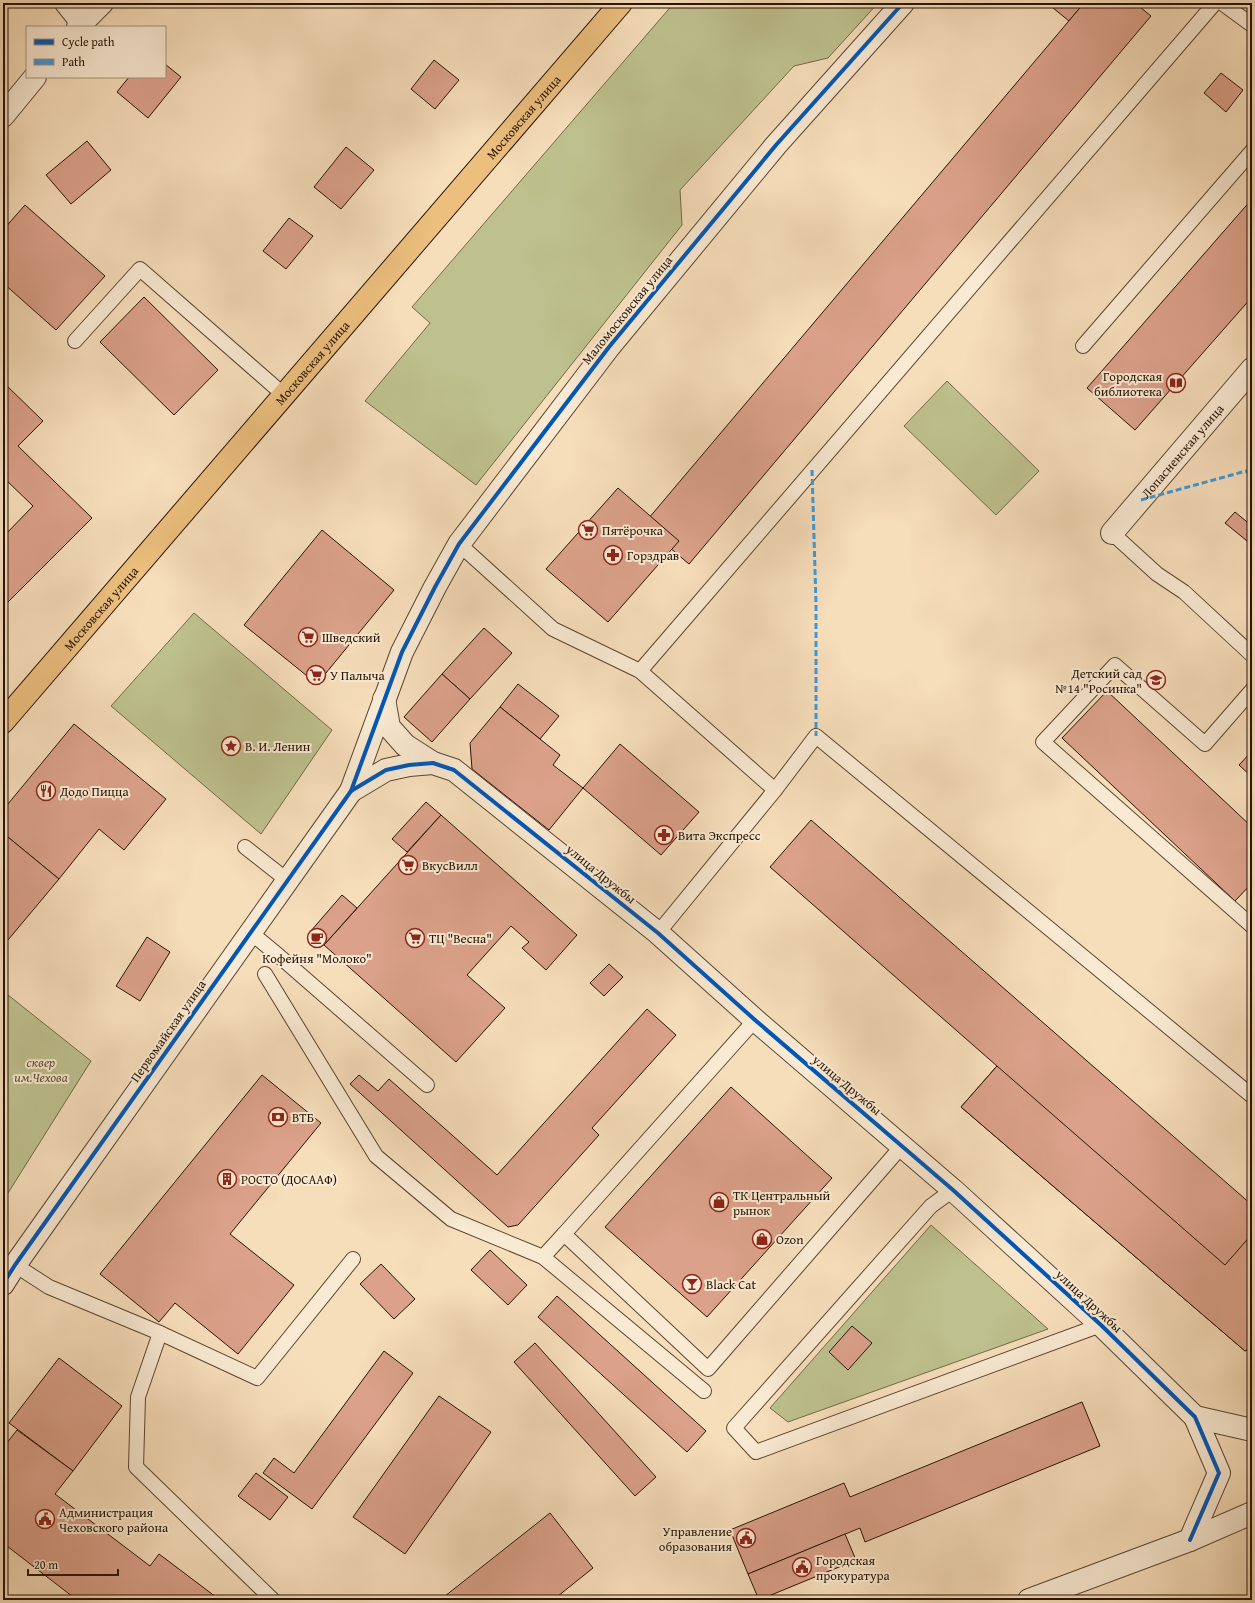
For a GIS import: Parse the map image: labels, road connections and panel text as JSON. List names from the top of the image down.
{
  "streets": {
    "main road": ["Московская улица"],
    "street": [
      "Маломосковская улица",
      "Лопасненская улица",
      "улица Дружбы",
      "Первомайская улица"
    ]
  },
  "crossings": [
    ["улица Дружбы", "Первомайская улица"]
  ],
  "parks": ["сквер им.Чехова"],
  "places": {
    "library": ["Городская библиотека"],
    "supermarket": [
      "Пятёрочка",
      "Шведский",
      "У Палыча",
      "ВкусВилл",
      "ТЦ \"Весна\""
    ],
    "pharmacy": ["Горздрав", "Вита Экспресс"],
    "school or university": ["Детский сад №14 \"Росинка\""],
    "place": ["В. И. Ленин"],
    "restaurant": ["Додо Пицца"],
    "cafe": ["Кофейня \"Молоко\""],
    "bank": ["ВТБ"],
    "building": ["РОСТО (ДОСААФ)"],
    "shop": ["ТК Центральный рынок", "Ozon"],
    "bar": ["Black Cat"],
    "public building": ["Администрация Чеховского района", "Управление образования", "Городская прокуратура"]
  },
  "legend": ["Cycle path", "Path"],
  "scale_bar": "20 m"
}
